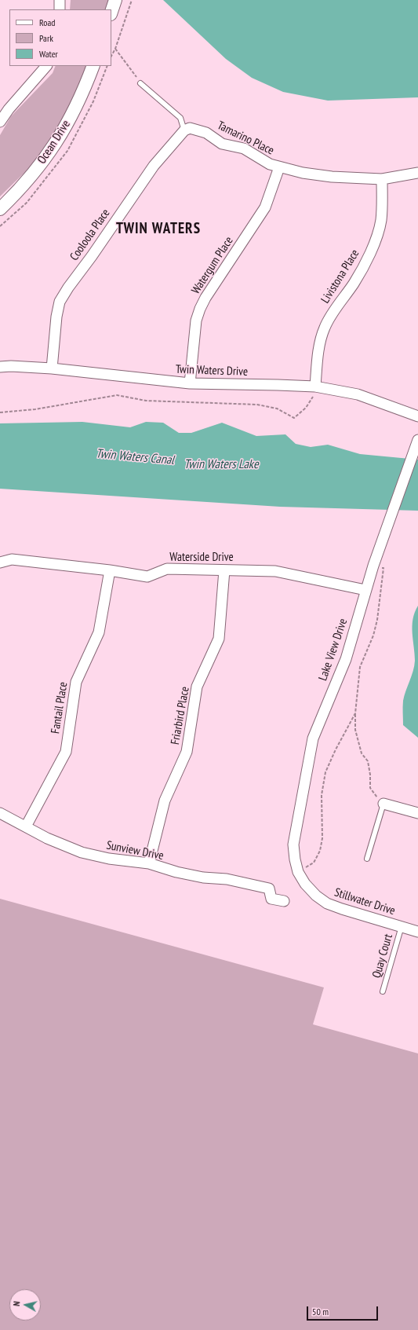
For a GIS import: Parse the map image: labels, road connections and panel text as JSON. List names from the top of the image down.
{
  "streets": {
    "street": [
      "Tamarino Place",
      "Ocean Drive",
      "Cooloola Place",
      "Watergum Place",
      "Livistona Place",
      "Twin Waters Drive",
      "Waterside Drive",
      "Lake View Drive",
      "Fantail Place",
      "Friarbird Place",
      "Sunview Drive",
      "Stillwater Drive"
    ],
    "lane": ["Quay Court"]
  },
  "crossings": [
    ["Tamarino Place", "Cooloola Place"],
    ["Tamarino Place", "Watergum Place"],
    ["Tamarino Place", "Livistona Place"],
    ["Cooloola Place", "Twin Waters Drive"],
    ["Watergum Place", "Twin Waters Drive"],
    ["Livistona Place", "Twin Waters Drive"],
    ["Waterside Drive", "Lake View Drive"],
    ["Waterside Drive", "Fantail Place"],
    ["Waterside Drive", "Friarbird Place"],
    ["Lake View Drive", "Stillwater Drive"],
    ["Fantail Place", "Sunview Drive"],
    ["Friarbird Place", "Sunview Drive"],
    ["Stillwater Drive", "Quay Court"]
  ],
  "districts": ["TWIN WATERS"],
  "water": ["Twin Waters Canal", "Twin Waters Lake"],
  "legend": ["Road", "Park", "Water"],
  "scale_bar": "50 m",
  "north": "left"
}
